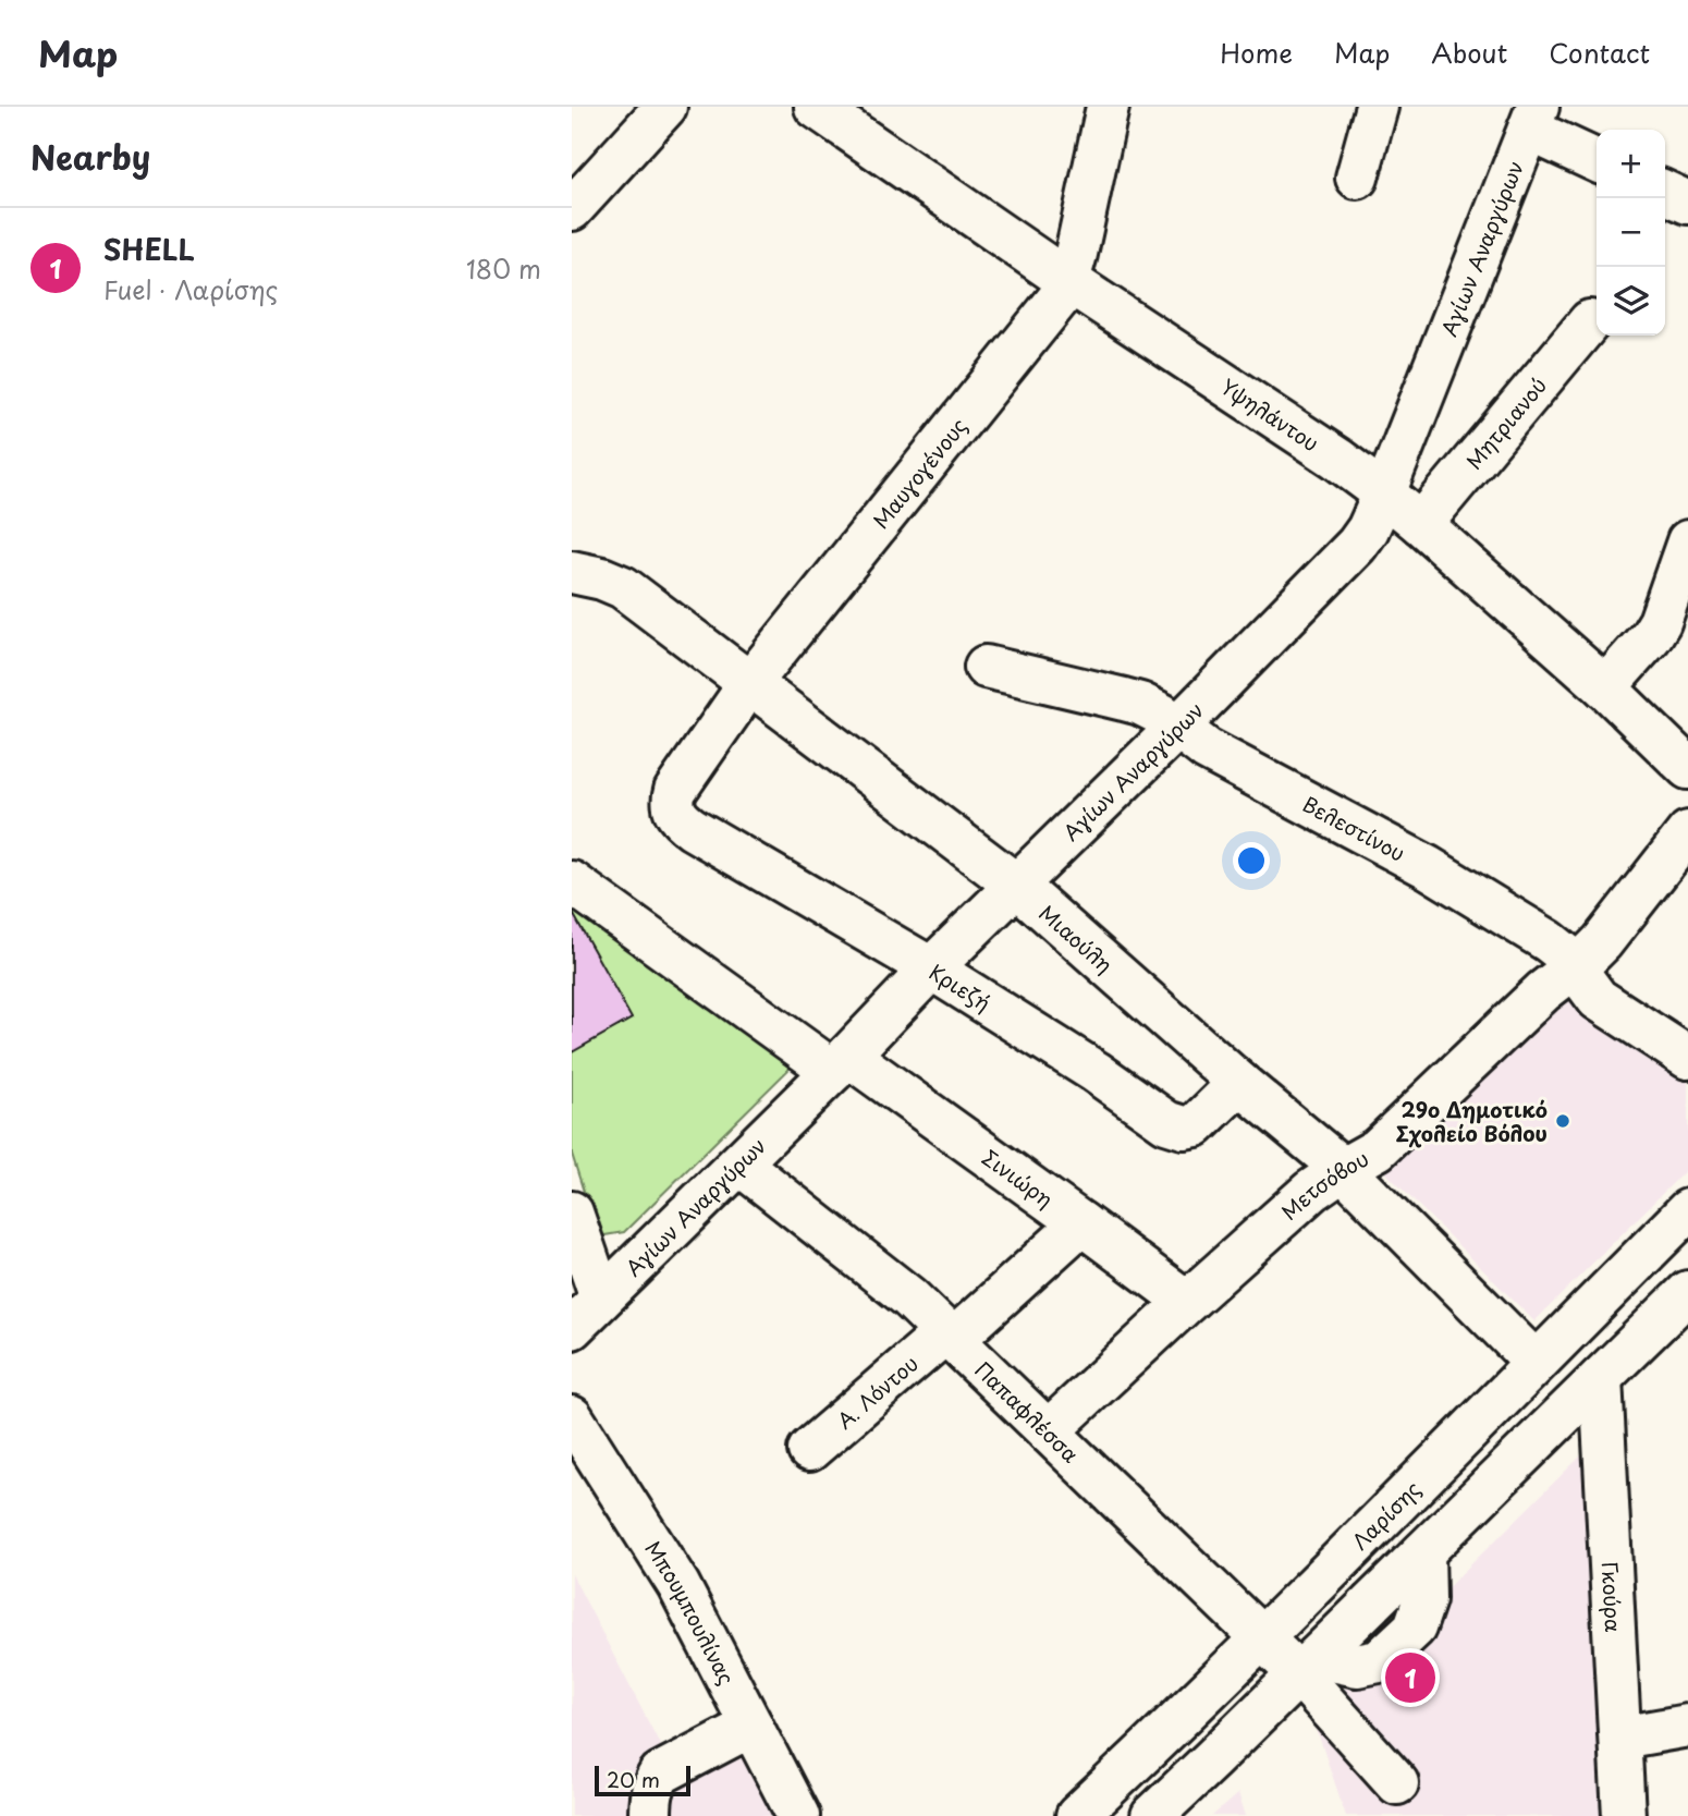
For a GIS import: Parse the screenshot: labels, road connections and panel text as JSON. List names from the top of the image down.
{
  "streets": {
    "street": [
      "Αγίων Αναργύρων",
      "Υψηλάντου",
      "Μητριανού",
      "Μαυγογένους",
      "Βελεστίνου",
      "Μιαούλη",
      "Κριεζή",
      "Σινιώρη",
      "Μετσόβου",
      "Α. Λόντου",
      "Παπαφλέσσα",
      "Λαρίσης",
      "Γκούρα",
      "Μπουμπουλίνας"
    ]
  },
  "crossings": [
    ["Αγίων Αναργύρων", "Υψηλάντου"],
    ["Αγίων Αναργύρων", "Βελεστίνου"],
    ["Αγίων Αναργύρων", "Μιαούλη"],
    ["Αγίων Αναργύρων", "Κριεζή"],
    ["Αγίων Αναργύρων", "Σινιώρη"],
    ["Αγίων Αναργύρων", "Παπαφλέσσα"],
    ["Υψηλάντου", "Μητριανού"],
    ["Υψηλάντου", "Μαυγογένους"],
    ["Μαυγογένους", "Μιαούλη"],
    ["Μαυγογένους", "Κριεζή"],
    ["Βελεστίνου", "Μετσόβου"],
    ["Μιαούλη", "Κριεζή"],
    ["Μιαούλη", "Μετσόβου"],
    ["Μιαούλη", "Λαρίσης"],
    ["Σινιώρη", "Μετσόβου"],
    ["Σινιώρη", "Α. Λόντου"],
    ["Μετσόβου", "Παπαφλέσσα"],
    ["Α. Λόντου", "Παπαφλέσσα"],
    ["Παπαφλέσσα", "Λαρίσης"]
  ],
  "places": ["29ο Δημοτικό Σχολείο Βόλου"],
  "scale_bar": "20 m",
  "page": {
    "header": "Map",
    "nav": [
      "Home",
      "Map",
      "About",
      "Contact"
    ],
    "heading": "Nearby",
    "map_buttons": ["+", "−"],
    "list": [
      {
        "mark": "1",
        "name": "SHELL",
        "note": "Fuel · Λαρίσης",
        "value": "180 m"
      }
    ],
    "pins": "1",
    "scale": "20 m"
  }
}
